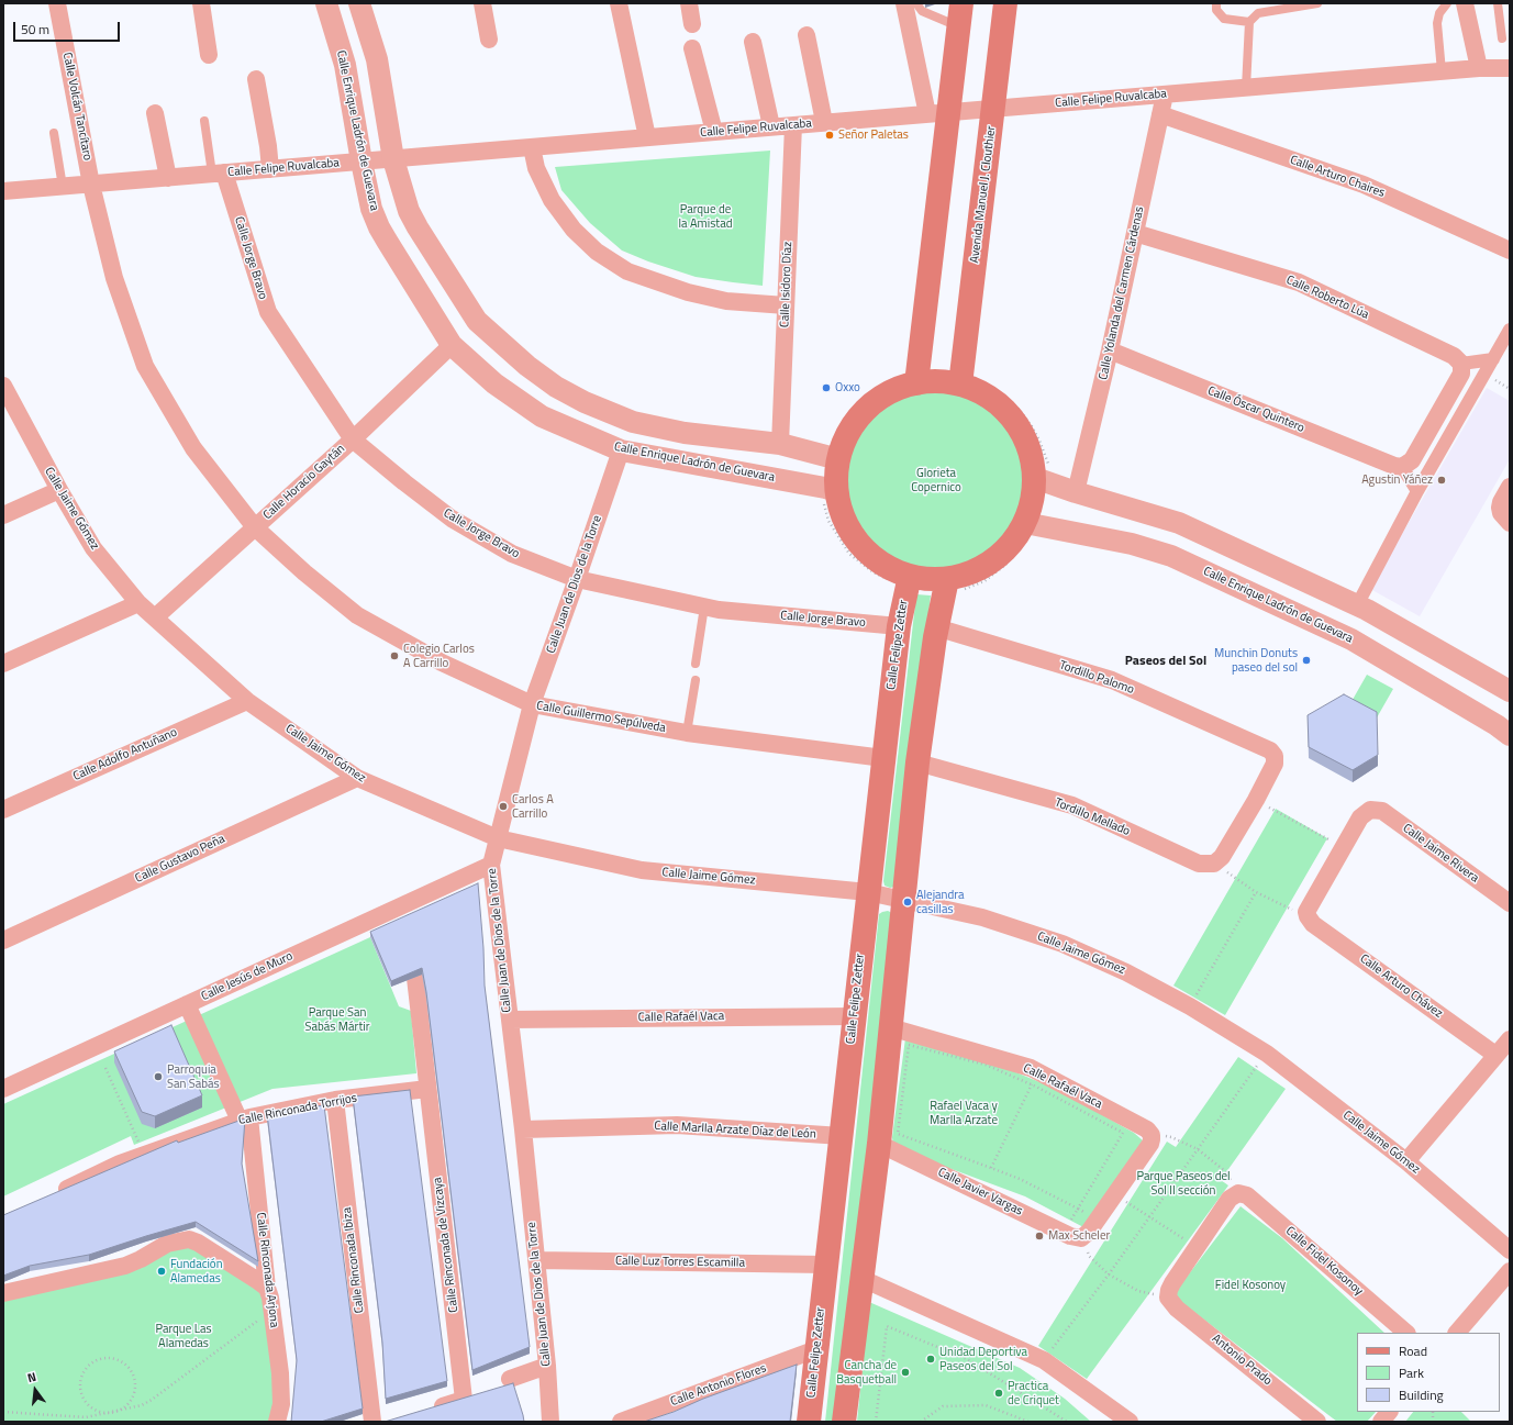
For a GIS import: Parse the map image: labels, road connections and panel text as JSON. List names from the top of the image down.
{
  "streets": {
    "main road": ["Avenida Manuel J. Clouthier", "Calle Felipe Zetter"],
    "street": [
      "Calle Felipe Ruvalcaba",
      "Calle Volcán Tancítaro",
      "Calle Enrique Ladrón de Guevara",
      "Calle Arturo Chaires",
      "Calle Jorge Bravo",
      "Calle Isidoro Díaz",
      "Calle Yolanda del Carmen Cárdenas",
      "Calle Roberto Lúa",
      "Calle Óscar Quintero",
      "Calle Horacio Gaytán",
      "Calle Jaime Gómez",
      "Calle Juan de Dios de la Torre",
      "Tordillo Palomo",
      "Calle Guillermo Sepúlveda",
      "Calle Adolfo Antuñano",
      "Tordillo Mellado",
      "Calle Jaime Rivera",
      "Calle Gustavo Peña",
      "Calle Jesús de Muro",
      "Calle Arturo Chávez",
      "Calle Rafaél Vaca",
      "Calle Rinconada Torrijos",
      "Calle Marlla Arzate Díaz de León",
      "Calle Javier Vargas",
      "Calle Rinconada de Vizcaya",
      "Calle Rinconada Ibiza",
      "Calle Fidel Kosonoy",
      "Calle Luz Torres Escamilla",
      "Calle Rinconada Arjona",
      "Antonio Prado",
      "Calle Antonio Flores"
    ]
  },
  "crossings": [
    ["Calle Felipe Ruvalcaba", "Calle Volcán Tancítaro"],
    ["Calle Felipe Ruvalcaba", "Calle Enrique Ladrón de Guevara"],
    ["Calle Felipe Ruvalcaba", "Avenida Manuel J. Clouthier"],
    ["Calle Felipe Ruvalcaba", "Calle Jorge Bravo"],
    ["Calle Felipe Ruvalcaba", "Calle Isidoro Díaz"],
    ["Calle Felipe Ruvalcaba", "Calle Yolanda del Carmen Cárdenas"],
    ["Calle Felipe Ruvalcaba", "Calle Guillermo Sepúlveda"],
    ["Calle Volcán Tancítaro", "Calle Guillermo Sepúlveda"],
    ["Calle Enrique Ladrón de Guevara", "Calle Horacio Gaytán"],
    ["Calle Enrique Ladrón de Guevara", "Calle Juan de Dios de la Torre"],
    ["Calle Arturo Chaires", "Calle Yolanda del Carmen Cárdenas"],
    ["Calle Jorge Bravo", "Calle Horacio Gaytán"],
    ["Calle Jorge Bravo", "Calle Juan de Dios de la Torre"],
    ["Calle Jorge Bravo", "Calle Felipe Zetter"],
    ["Calle Yolanda del Carmen Cárdenas", "Calle Roberto Lúa"],
    ["Calle Yolanda del Carmen Cárdenas", "Calle Óscar Quintero"],
    ["Calle Horacio Gaytán", "Calle Jaime Gómez"],
    ["Calle Horacio Gaytán", "Calle Guillermo Sepúlveda"],
    ["Calle Jaime Gómez", "Calle Juan de Dios de la Torre"],
    ["Calle Jaime Gómez", "Calle Felipe Zetter"],
    ["Calle Jaime Gómez", "Calle Adolfo Antuñano"],
    ["Calle Jaime Gómez", "Calle Gustavo Peña"],
    ["Calle Juan de Dios de la Torre", "Calle Guillermo Sepúlveda"],
    ["Calle Juan de Dios de la Torre", "Calle Jesús de Muro"],
    ["Calle Juan de Dios de la Torre", "Calle Rafaél Vaca"],
    ["Calle Juan de Dios de la Torre", "Calle Marlla Arzate Díaz de León"],
    ["Calle Juan de Dios de la Torre", "Calle Luz Torres Escamilla"],
    ["Calle Felipe Zetter", "Calle Guillermo Sepúlveda"],
    ["Calle Felipe Zetter", "Calle Rafaél Vaca"],
    ["Calle Felipe Zetter", "Calle Marlla Arzate Díaz de León"],
    ["Calle Felipe Zetter", "Calle Luz Torres Escamilla"],
    ["Calle Felipe Zetter", "Calle Antonio Flores"],
    ["Calle Jesús de Muro", "Calle Rinconada Arjona"],
    ["Calle Rinconada Torrijos", "Calle Rinconada de Vizcaya"],
    ["Calle Rinconada Torrijos", "Calle Rinconada Ibiza"],
    ["Calle Rinconada Torrijos", "Calle Rinconada Arjona"]
  ],
  "districts": ["Paseos del Sol"],
  "parks": [
    "Parque de la Amistad",
    "Glorieta Copernico",
    "Parque San Sabás Mártir",
    "Rafael Vaca y Marlla Arzate",
    "Parque Paseos del Sol II sección",
    "Fidel Kosonoy",
    "Parque Las Alamedas"
  ],
  "places": [
    "Señor Paletas",
    "Oxxo",
    "Agustin Yáñez",
    "Colegio Carlos A Carrillo",
    "Munchin Donuts paseo del sol",
    "Carlos A Carrillo",
    "Alejandra casillas",
    "Parroquia San Sabás",
    "Max Scheler",
    "Fundación Alamedas",
    "Unidad Deportiva Paseos del Sol",
    "Cancha de Basquetball",
    "Practica de Criquet"
  ],
  "legend": ["Road", "Park", "Building"],
  "scale_bar": "50 m",
  "north": "top"
}
